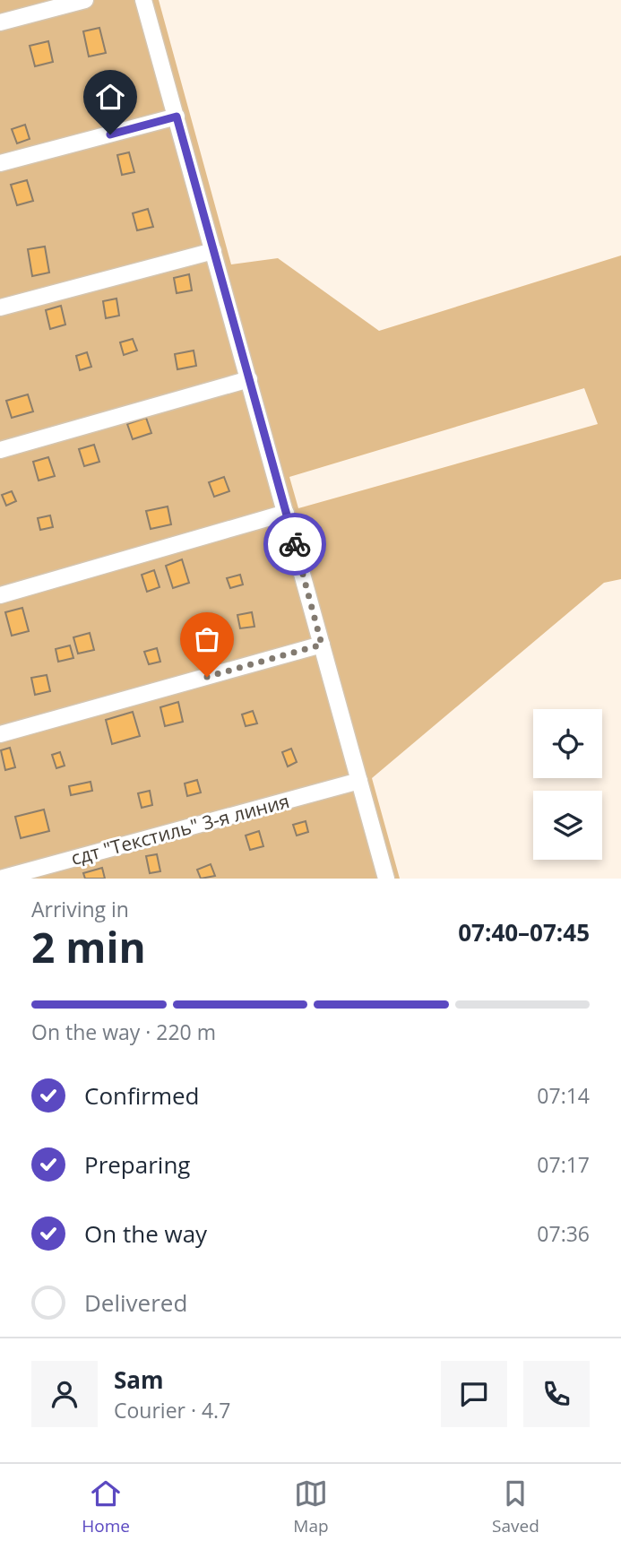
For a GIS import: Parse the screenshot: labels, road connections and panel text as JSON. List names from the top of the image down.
{
  "streets": {
    "lane": ["сдт \"Текстиль\" 3-я линия"]
  },
  "page": {
    "heading": ["2 min", "Arriving in", "07:40–07:45"],
    "panel": ["Sam", "Courier · 4.7"],
    "bar": "On the way · 220 m",
    "list": [
      ["Confirmed", "07:14"],
      ["Preparing", "07:17"],
      ["On the way", "07:36"],
      "Delivered"
    ],
    "tabs": ["Home", "Map", "Saved"]
  }
}
